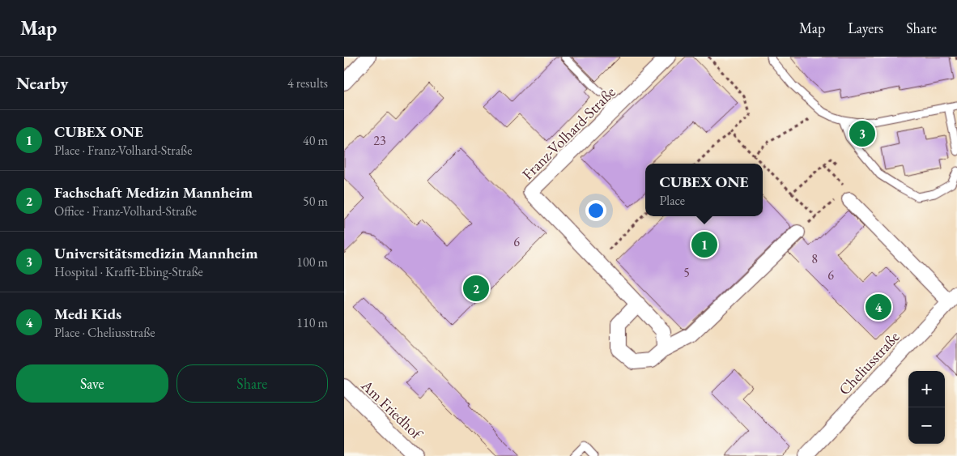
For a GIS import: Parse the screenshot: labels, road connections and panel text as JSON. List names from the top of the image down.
{
  "streets": {
    "street": ["Franz-Volhard-Straße", "Cheliusstraße", "Am Friedhof"]
  },
  "house_numbers": [
    "23",
    "6",
    "8",
    "5",
    "6"
  ],
  "page": {
    "header": "Map",
    "nav": ["Map", "Layers", "Share"],
    "heading": ["Nearby", "4 results"],
    "list": [
      {
        "mark": "1",
        "name": "CUBEX ONE",
        "note": "Place · Franz-Volhard-Straße",
        "value": "40 m"
      },
      {
        "mark": "2",
        "name": "Fachschaft Medizin Mannheim",
        "note": "Office · Franz-Volhard-Straße",
        "value": "50 m"
      },
      {
        "mark": "3",
        "name": "Universitätsmedizin Mannheim",
        "note": "Hospital · Krafft-Ebing-Straße",
        "value": "100 m"
      },
      {
        "mark": "4",
        "name": "Medi Kids",
        "note": "Place · Cheliusstraße",
        "value": "110 m"
      }
    ],
    "pins": [
      "3",
      "1",
      "2",
      "4"
    ],
    "popup": ["CUBEX ONE", "Place"],
    "buttons": ["Save", "Share"],
    "map_buttons": ["+", "−"]
  }
}
